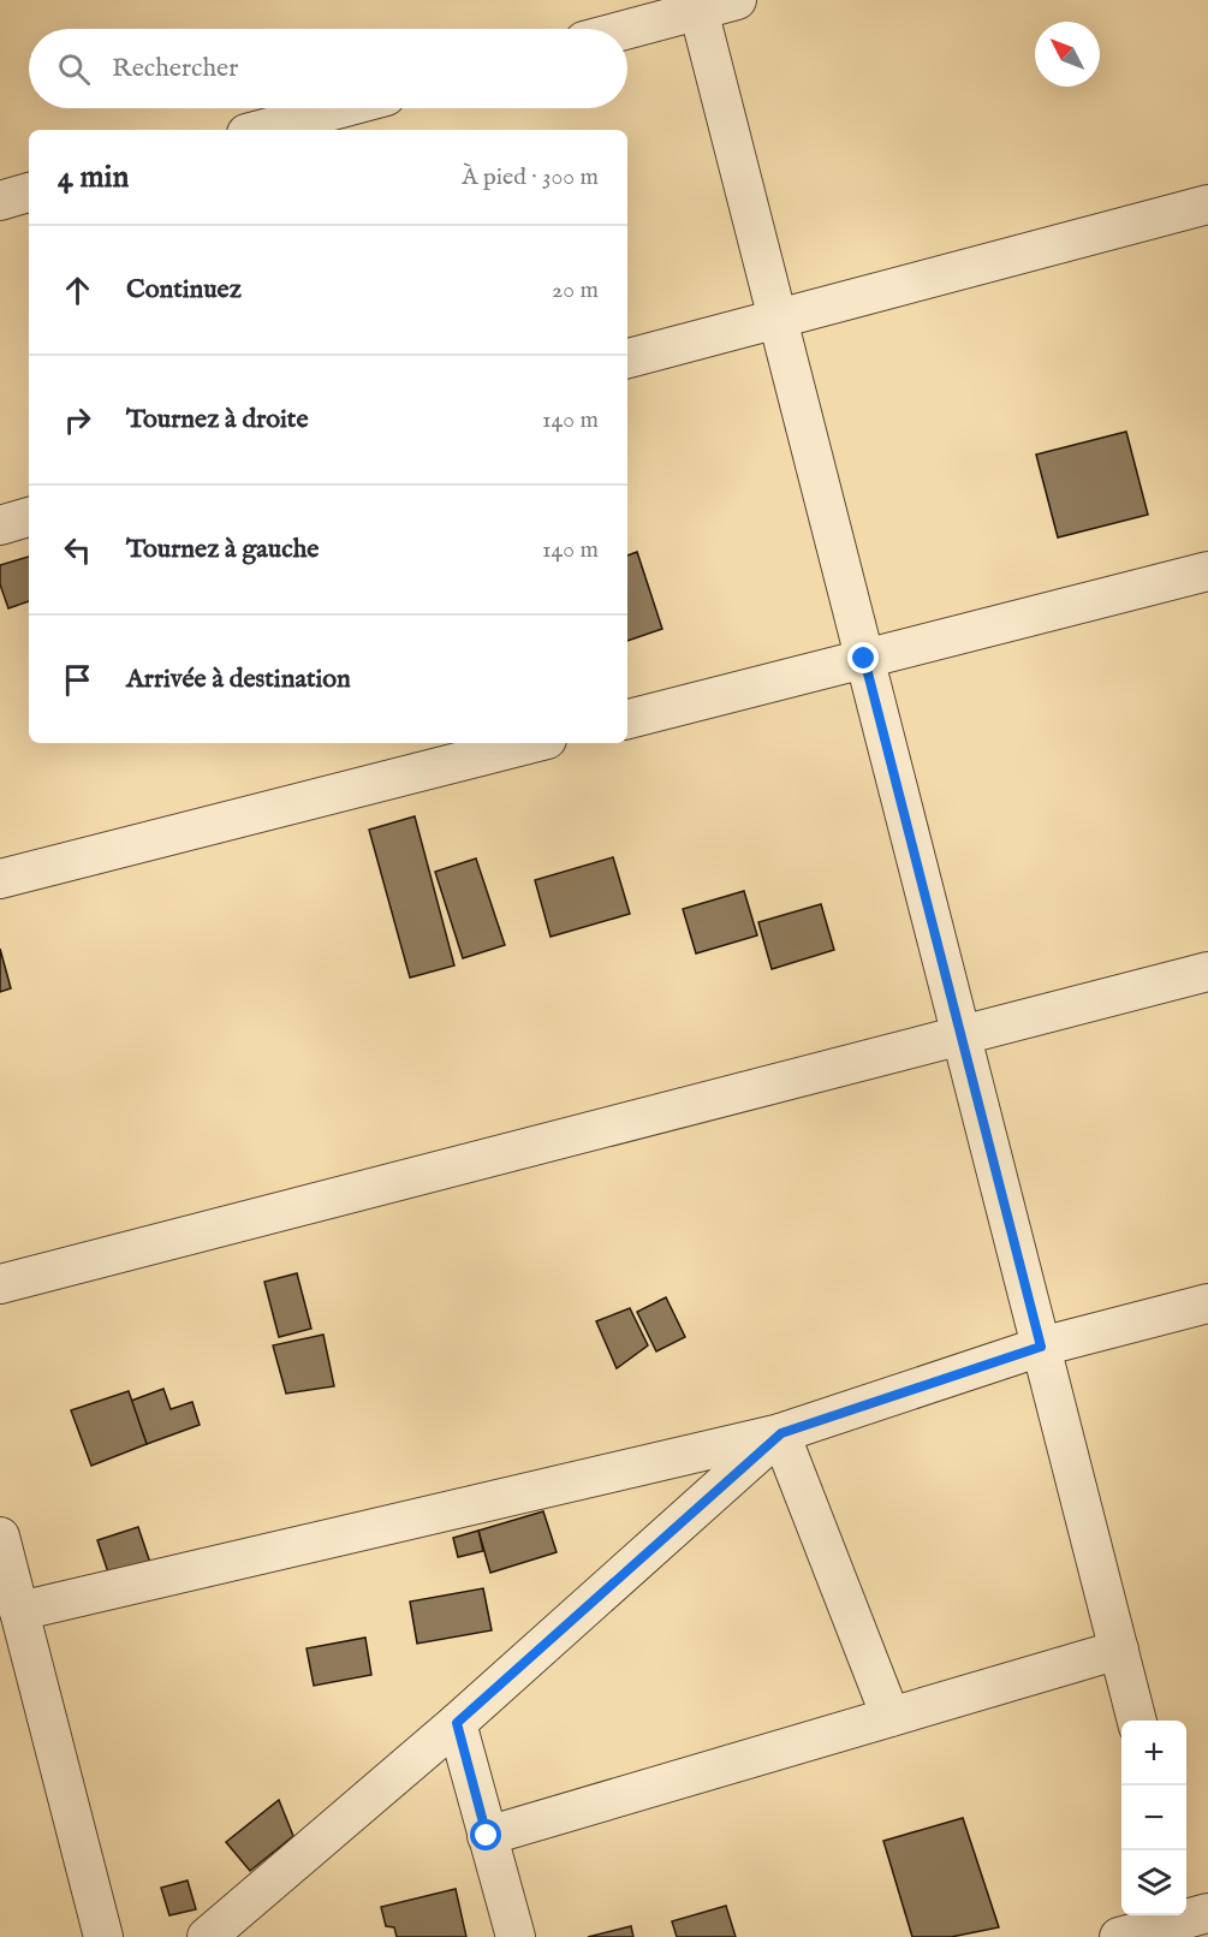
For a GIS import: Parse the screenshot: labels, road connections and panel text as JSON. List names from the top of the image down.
{
  "north": "top left",
  "page": {
    "search": "Rechercher",
    "heading": ["4 min", "À pied · 300 m"],
    "list": [
      ["Continuez", "20 m"],
      ["Tournez à droite", "140 m"],
      ["Tournez à gauche", "140 m"],
      "Arrivée à destination"
    ],
    "map_buttons": ["+", "−"]
  }
}
